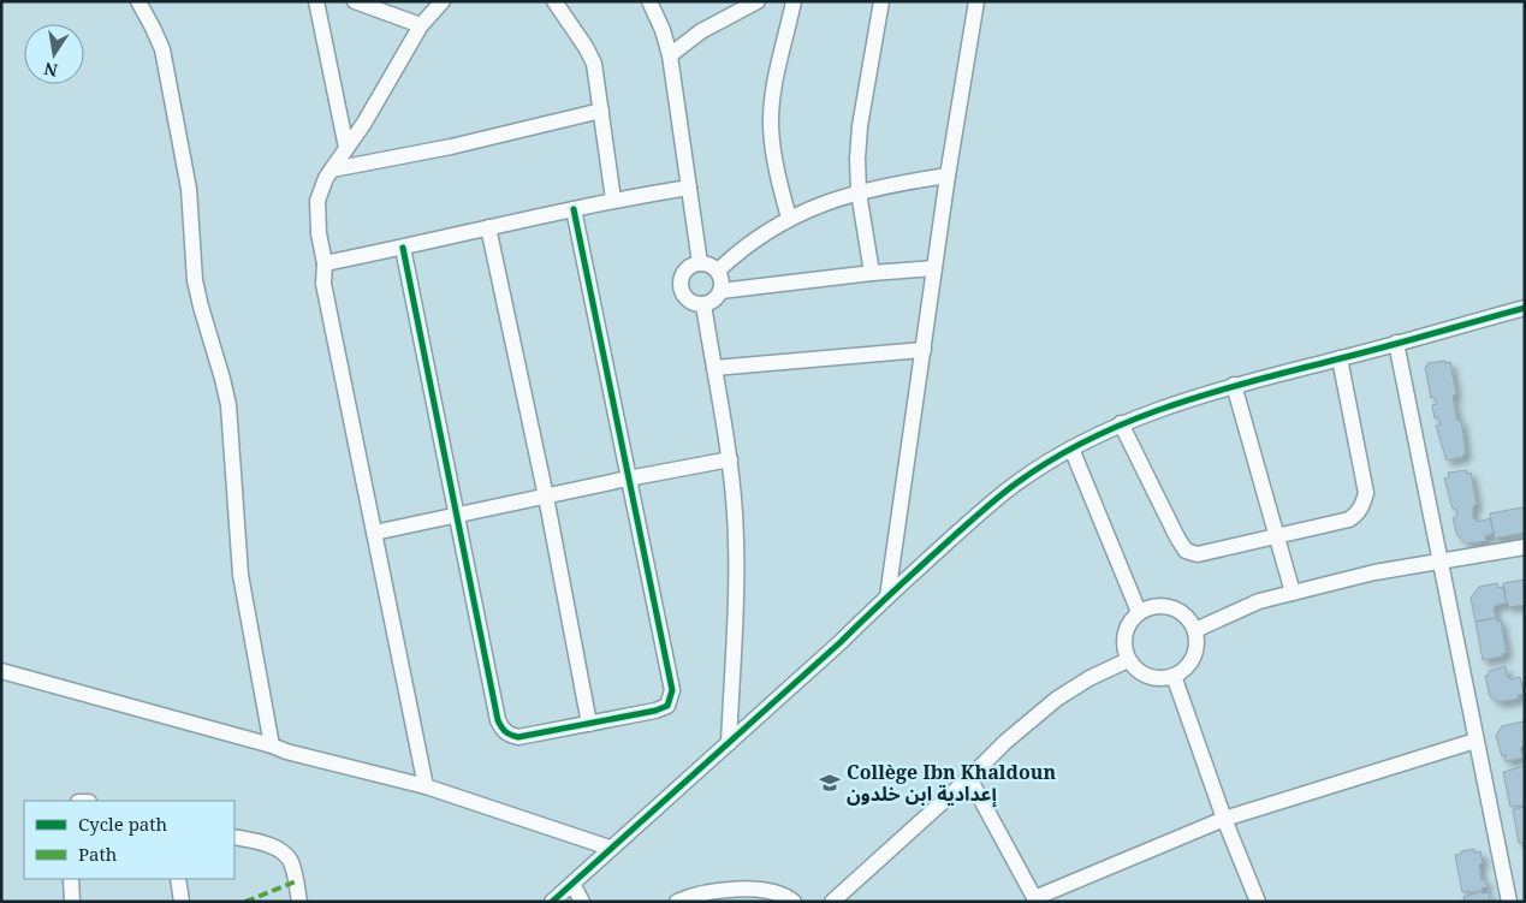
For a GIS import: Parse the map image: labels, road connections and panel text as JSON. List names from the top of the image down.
{
  "places": {
    "school or university": ["Collège Ibn Khaldoun إعدادية ابن خلدون"]
  },
  "legend": ["Cycle path", "Path"],
  "north": "bottom"
}
